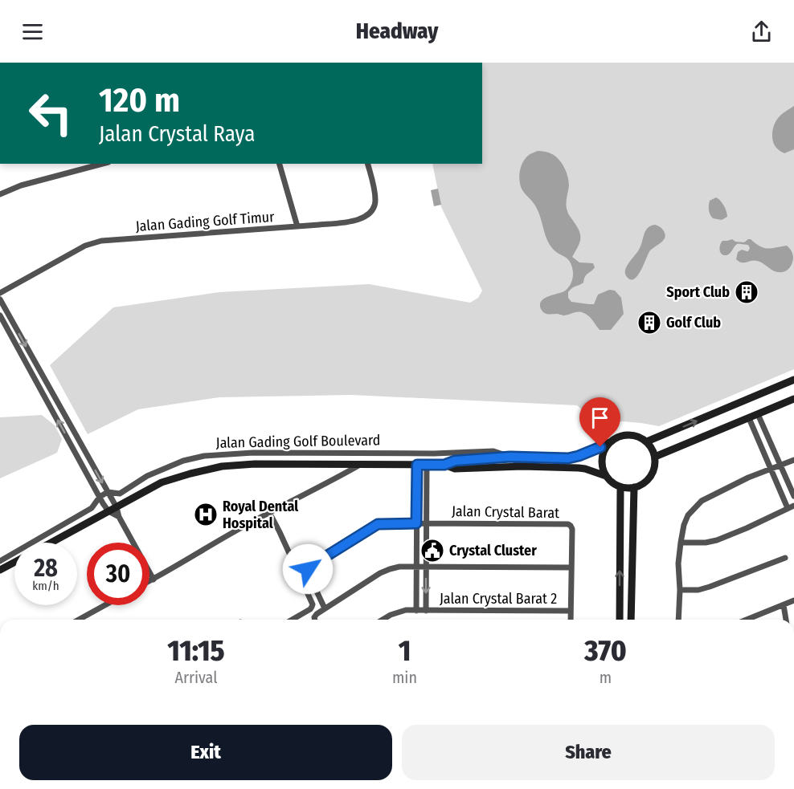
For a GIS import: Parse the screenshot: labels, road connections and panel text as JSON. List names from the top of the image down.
{
  "streets": {
    "main road": ["Jalan Gading Golf Boulevard"],
    "street": ["Jalan Gading Golf Timur", "Jalan Crystal Barat", "Jalan Crystal Barat 2"]
  },
  "crossings": [
    ["Jalan Crystal Barat", "Jalan Crystal Barat 2"]
  ],
  "places": {
    "building": ["Sport Club", "Golf Club"],
    "hospital": ["Royal Dental Hospital"],
    "public building": ["Crystal Cluster"]
  },
  "page": {
    "header": "Headway",
    "turn": ["120 m", "Jalan Crystal Raya"],
    "speed": "28 km/h",
    "limit": "30",
    "eta": [
      "11:15",
      "Arrival",
      "1",
      "min",
      "370",
      "m"
    ],
    "buttons": ["Exit", "Share"]
  }
}
